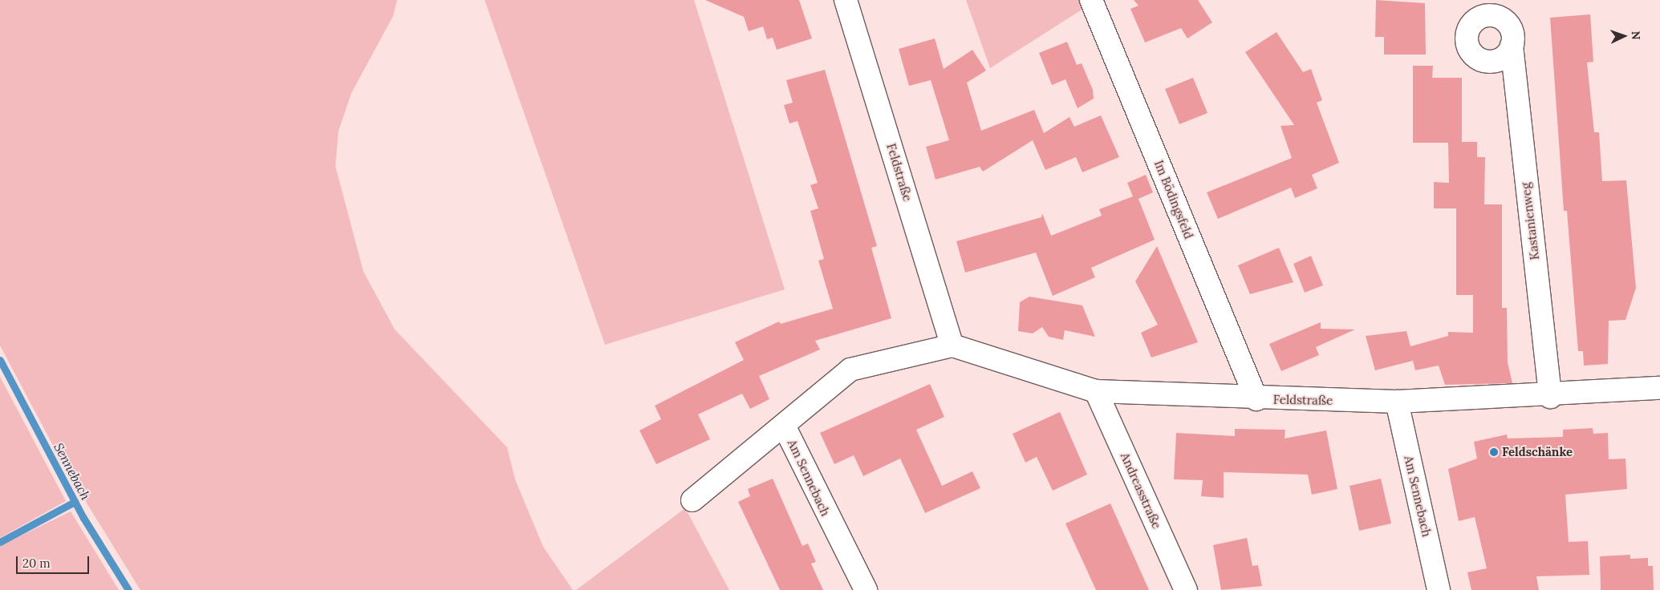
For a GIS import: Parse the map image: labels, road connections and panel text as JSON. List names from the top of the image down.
{
  "streets": {
    "street": [
      "Feldstraße",
      "Im Bödingsfeld",
      "Kastanienweg",
      "Am Sennebach",
      "Andreasstraße"
    ]
  },
  "crossings": [
    ["Feldstraße", "Im Bödingsfeld"],
    ["Feldstraße", "Kastanienweg"],
    ["Feldstraße", "Am Sennebach"],
    ["Feldstraße", "Andreasstraße"]
  ],
  "water": ["Sennebach"],
  "places": ["Feldschänke"],
  "scale_bar": "20 m",
  "north": "right"
}
